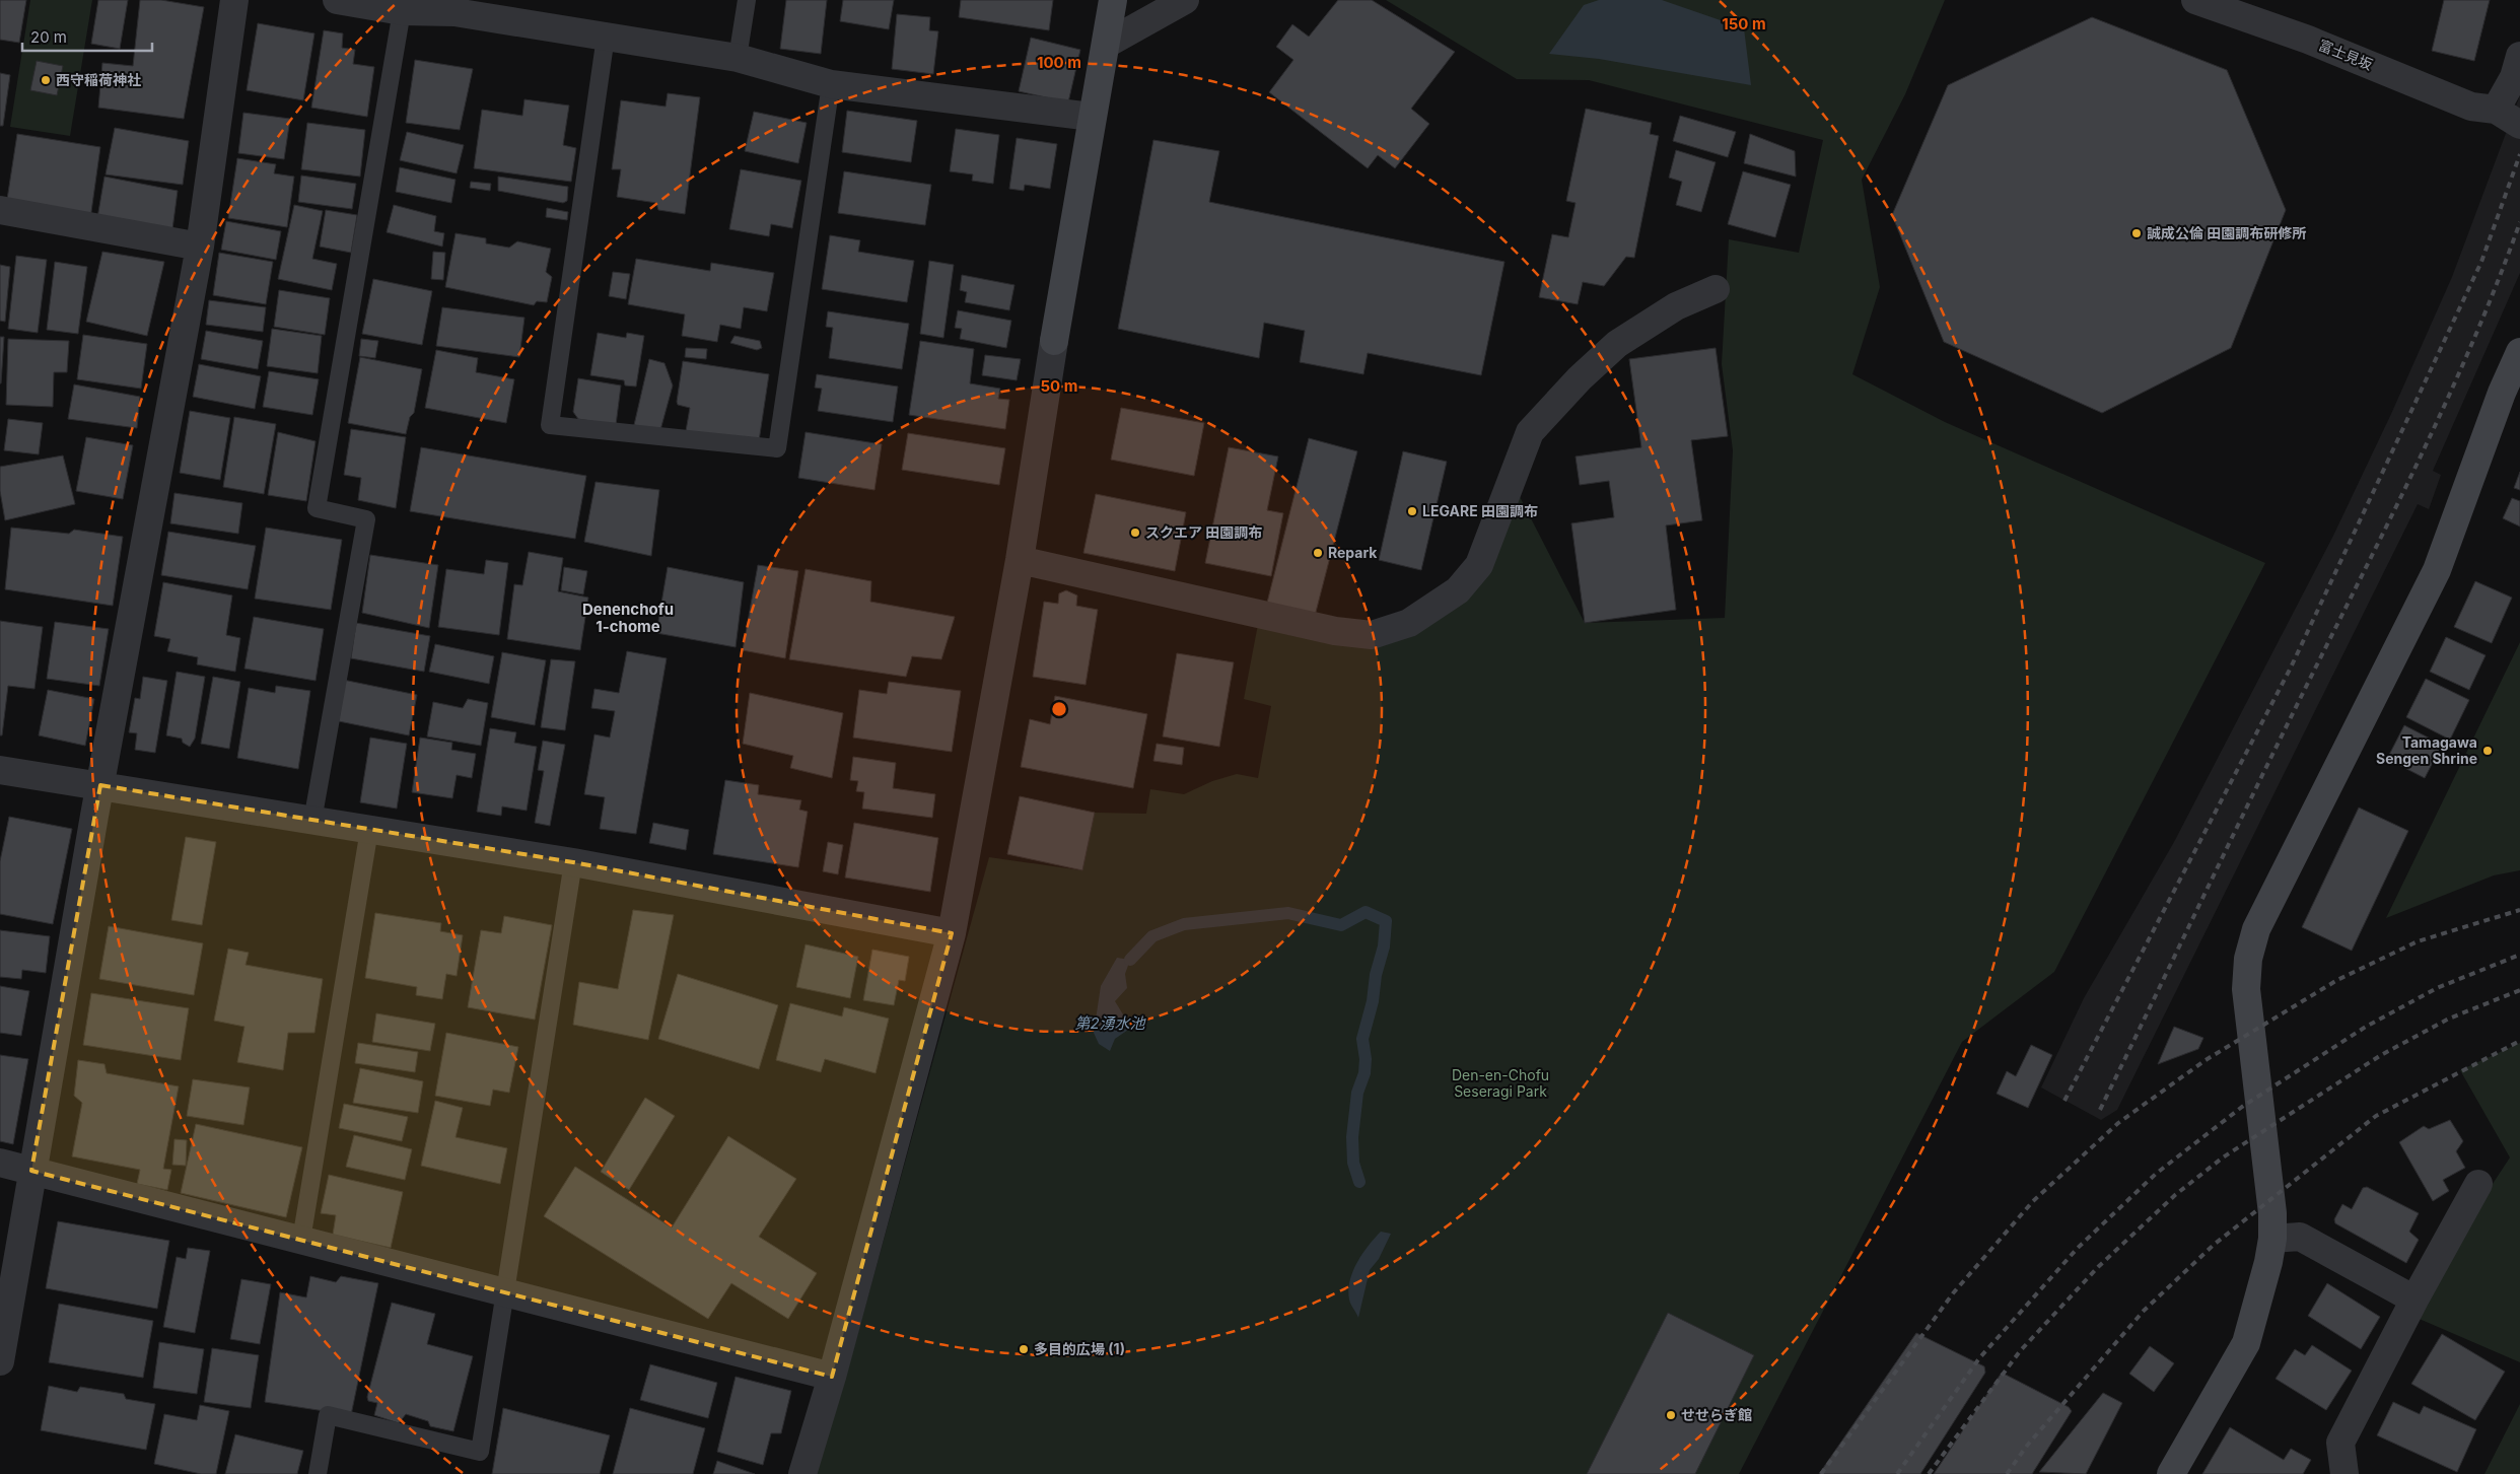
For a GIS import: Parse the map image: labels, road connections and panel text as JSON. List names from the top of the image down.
{
  "streets": {
    "street": ["富士見坂"]
  },
  "districts": ["Denenchofu 1-chome"],
  "water": ["第2湧水池"],
  "parks": ["Den-en-Chofu Seseragi Park"],
  "places": [
    "西守稲荷神社",
    "誠成公倫 田園調布研修所",
    "LEGARE 田園調布",
    "スクエア 田園調布",
    "Repark",
    "Tamagawa Sengen Shrine",
    "多目的広場 (1)",
    "せせらぎ館"
  ],
  "scale_bar": "20 m",
  "rings": ["150 m", "100 m", "50 m"]
}
